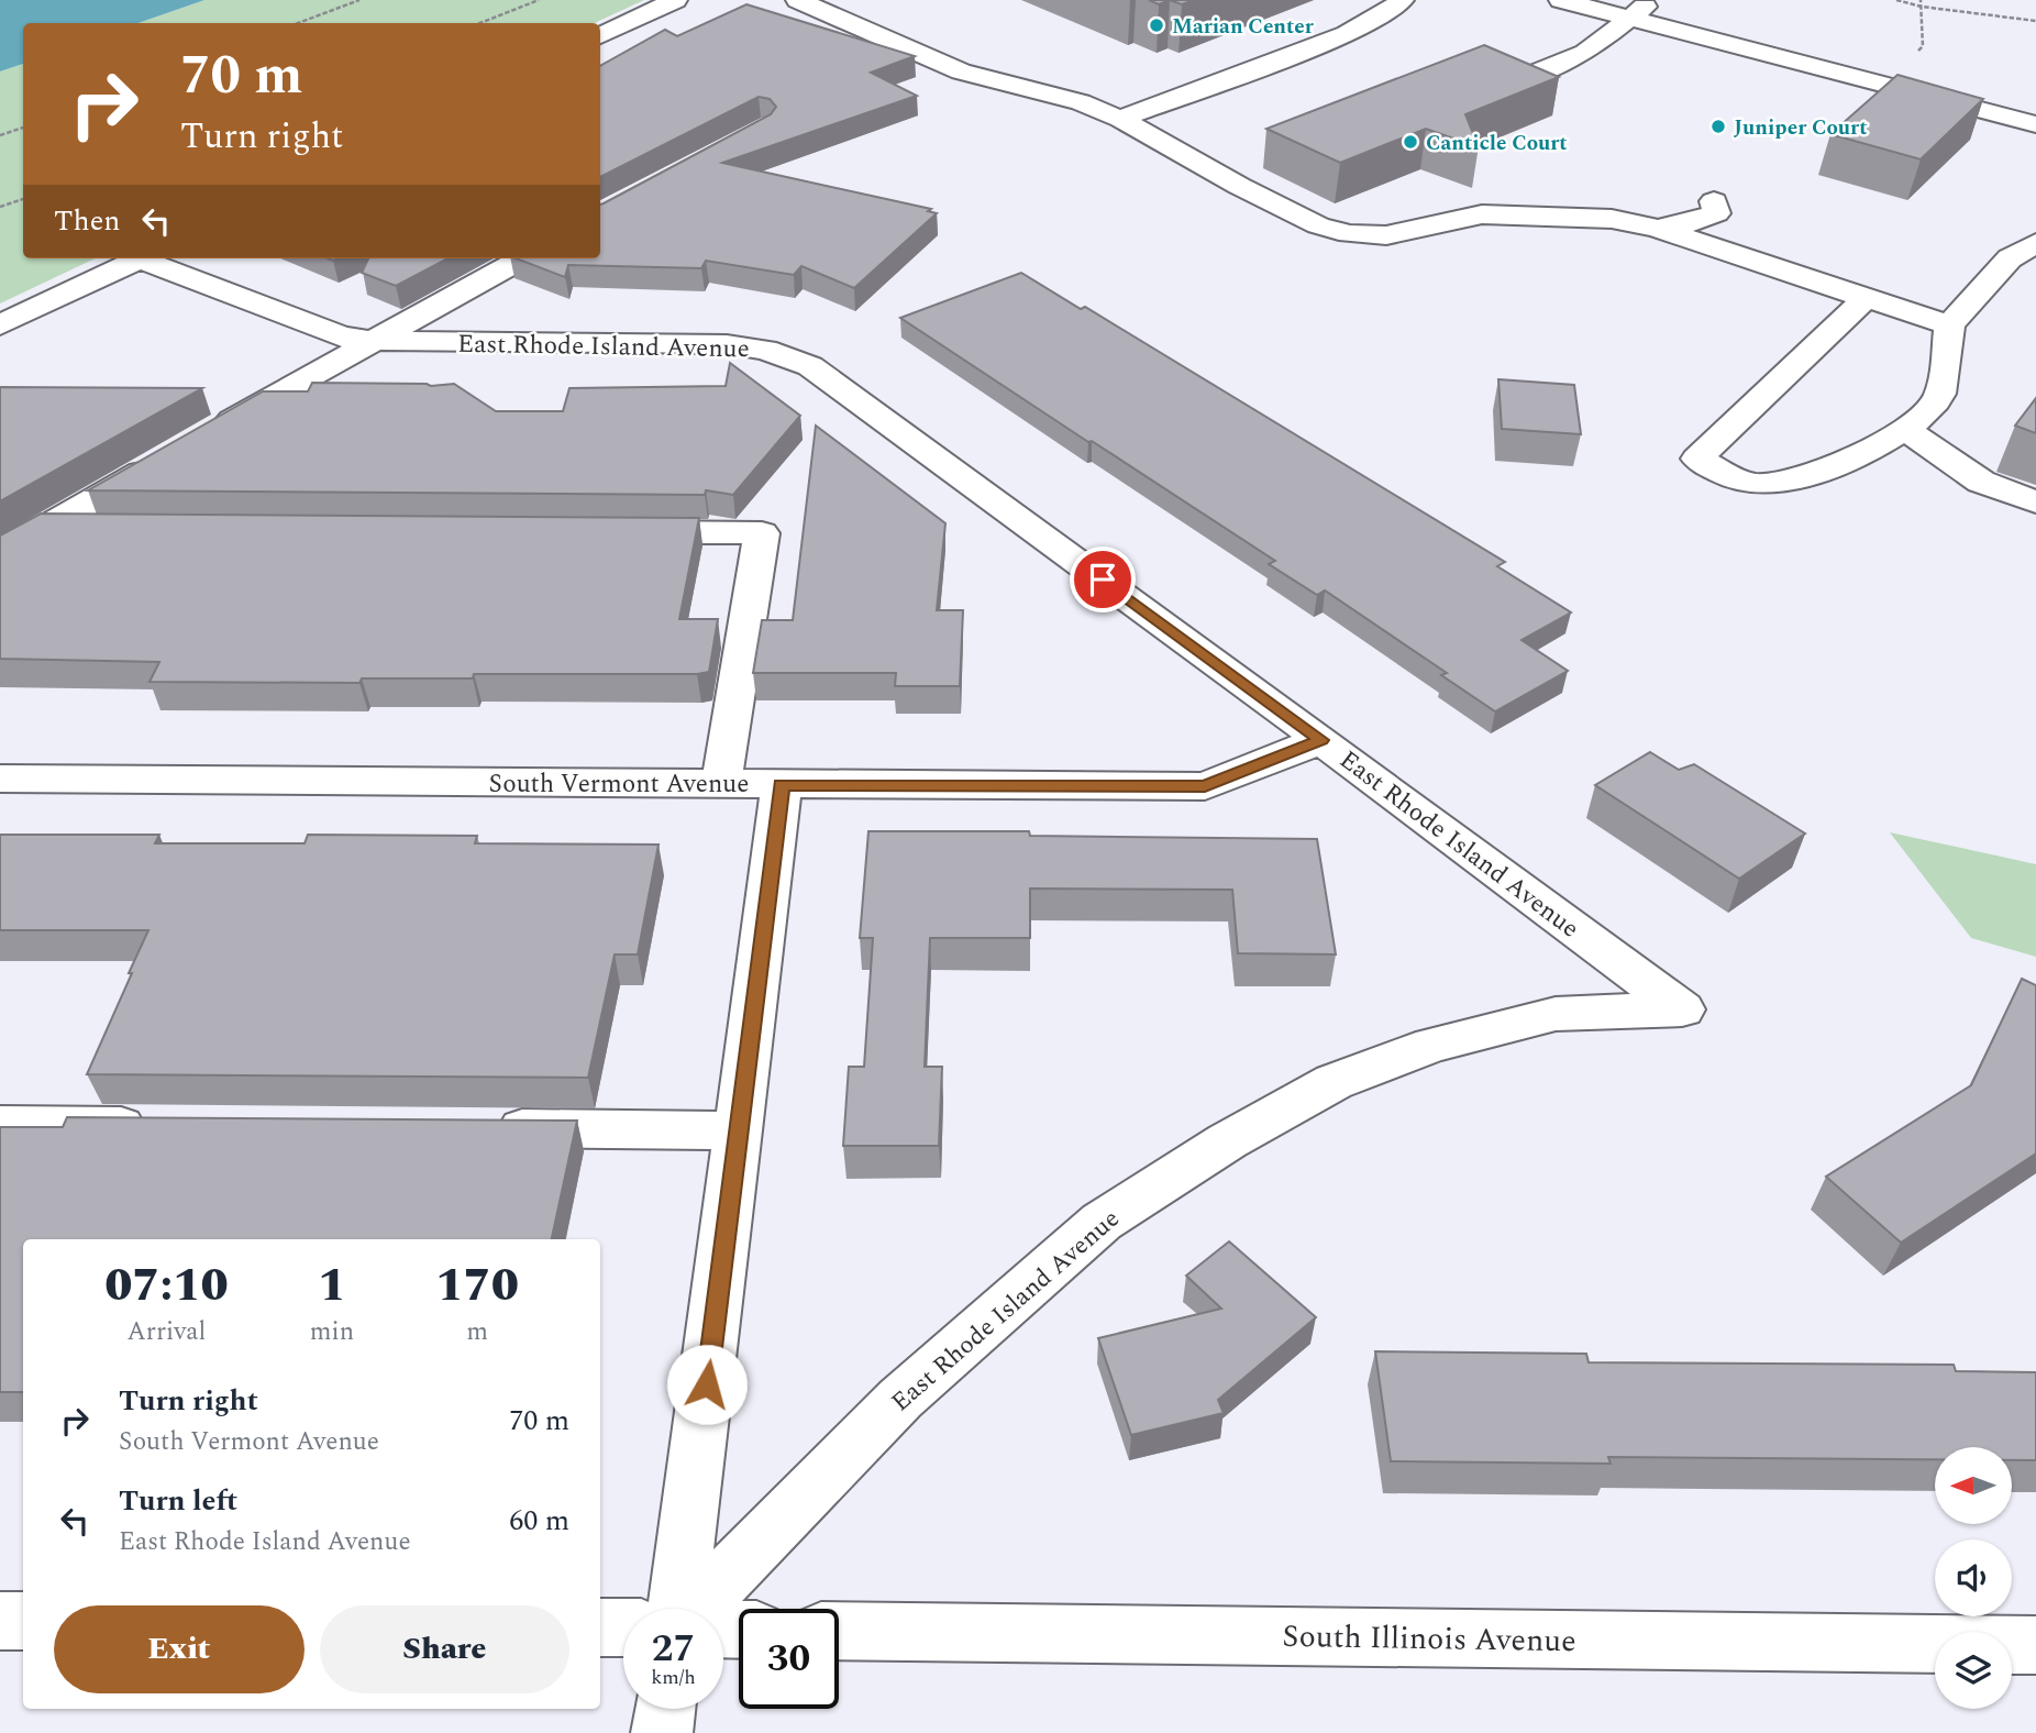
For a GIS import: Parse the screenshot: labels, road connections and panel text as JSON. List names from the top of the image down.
{
  "streets": {
    "street": ["East Rhode Island Avenue", "South Vermont Avenue", "South Illinois Avenue"]
  },
  "crossings": [
    ["East Rhode Island Avenue", "South Vermont Avenue"]
  ],
  "places": ["Marian Center", "Juniper Court", "Canticle Court"],
  "north": "left",
  "page": {
    "turn": ["70 m", "Turn right"],
    "then": "Then",
    "eta": [
      "07:10",
      "Arrival",
      "1",
      "min",
      "170",
      "m"
    ],
    "list": [
      {
        "name": "Turn right",
        "note": "South Vermont Avenue",
        "value": "70 m"
      },
      {
        "name": "Turn left",
        "note": "East Rhode Island Avenue",
        "value": "60 m"
      }
    ],
    "buttons": ["Exit", "Share"],
    "speed": "27 km/h",
    "limit": "30"
  }
}
